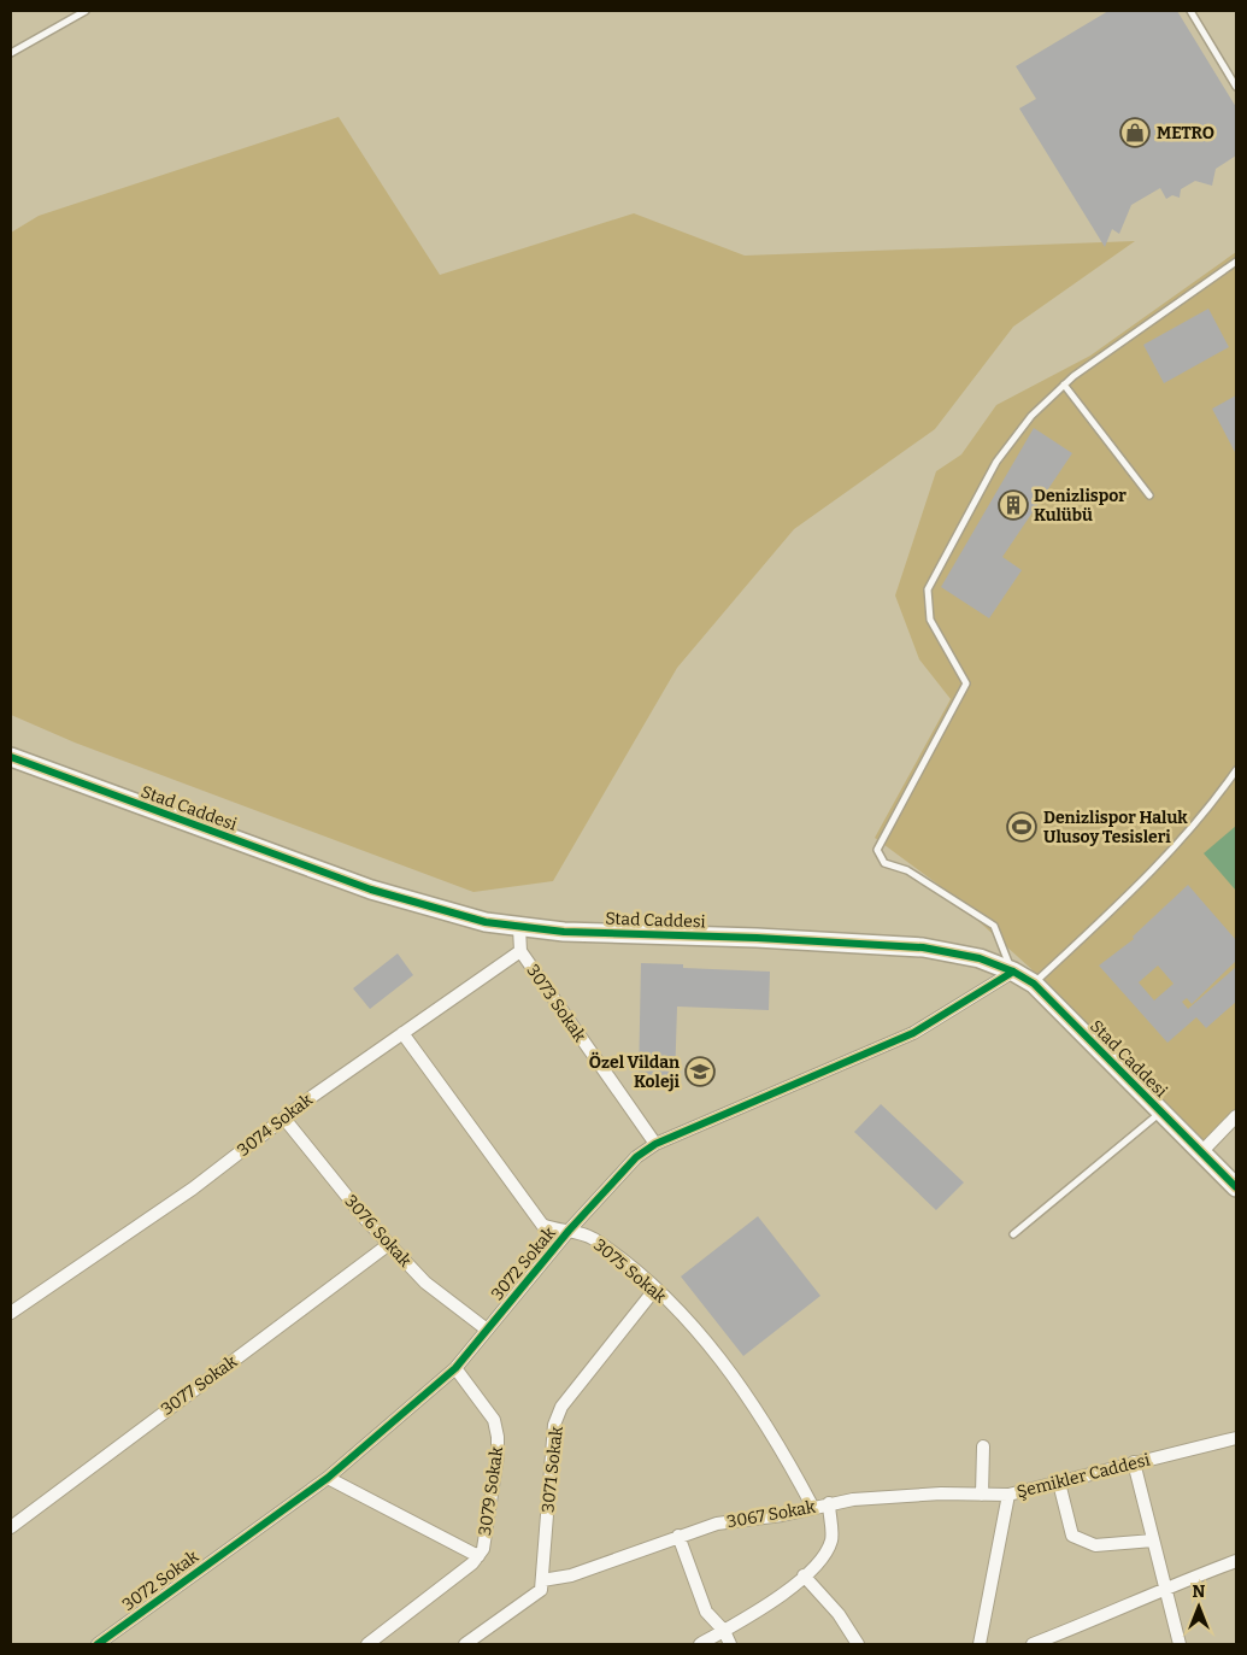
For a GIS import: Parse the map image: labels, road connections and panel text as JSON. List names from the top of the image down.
{
  "streets": {
    "street": [
      "Stad Caddesi",
      "3073 Sokak",
      "3074 Sokak",
      "3076 Sokak",
      "3072 Sokak",
      "3075 Sokak",
      "3077 Sokak",
      "3071 Sokak",
      "Şemikler Caddesi",
      "3079 Sokak",
      "3067 Sokak"
    ]
  },
  "crossings": [
    ["Stad Caddesi", "3072 Sokak"],
    ["3073 Sokak", "3074 Sokak"],
    ["3073 Sokak", "3072 Sokak"],
    ["3074 Sokak", "3076 Sokak"],
    ["3074 Sokak", "3075 Sokak"],
    ["3076 Sokak", "3072 Sokak"],
    ["3076 Sokak", "3077 Sokak"],
    ["3072 Sokak", "3075 Sokak"],
    ["3072 Sokak", "3079 Sokak"],
    ["3075 Sokak", "3071 Sokak"],
    ["3075 Sokak", "3067 Sokak"],
    ["3071 Sokak", "3067 Sokak"],
    ["Şemikler Caddesi", "3067 Sokak"]
  ],
  "places": {
    "shop": ["METRO"],
    "building": ["Denizlispor Kulübü"],
    "sports": ["Denizlispor Haluk Ulusoy Tesisleri"],
    "school or university": ["Özel Vildan Koleji"]
  },
  "north": "top"
}
